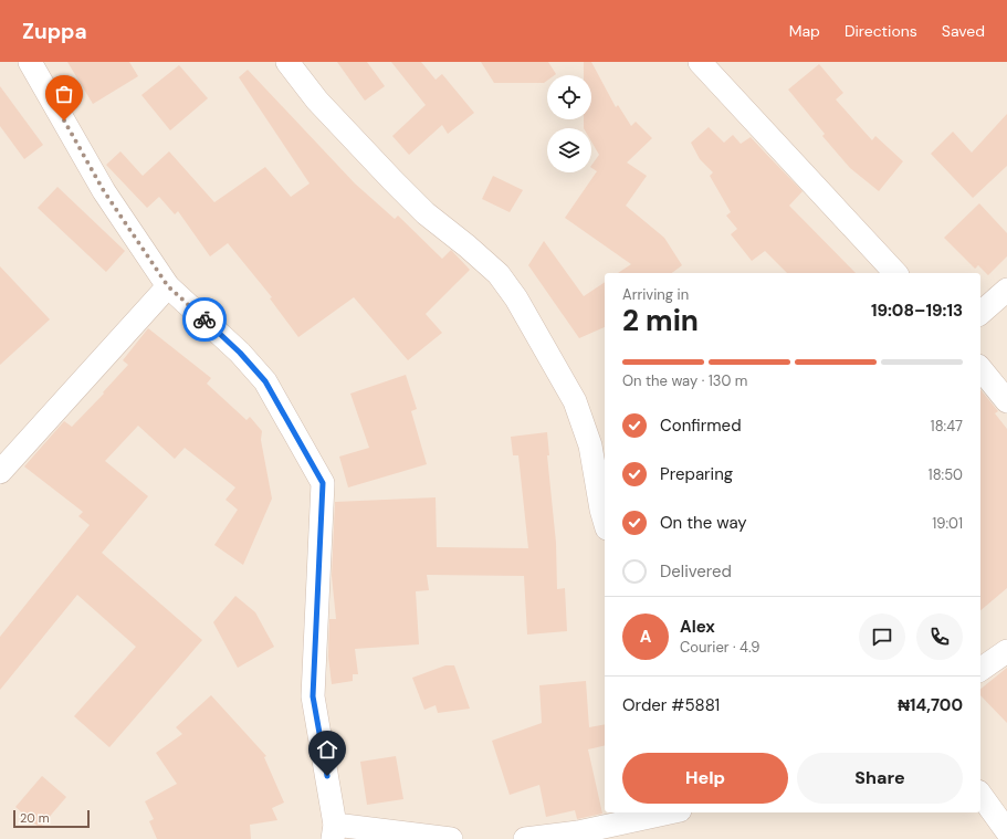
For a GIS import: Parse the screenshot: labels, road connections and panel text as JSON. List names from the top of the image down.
{
  "scale_bar": "20 m",
  "page": {
    "header": "Zuppa",
    "nav": ["Map", "Directions", "Saved"],
    "heading": ["2 min", "Arriving in", "19:08–19:13"],
    "panel": [
      "Alex",
      "Courier · 4.9",
      "Order #5881",
      "₦14,700"
    ],
    "bar": "On the way · 130 m",
    "list": [
      ["Confirmed", "18:47"],
      ["Preparing", "18:50"],
      ["On the way", "19:01"],
      "Delivered"
    ],
    "round": "A",
    "buttons": ["Help", "Share"],
    "scale": "20 m"
  }
}
